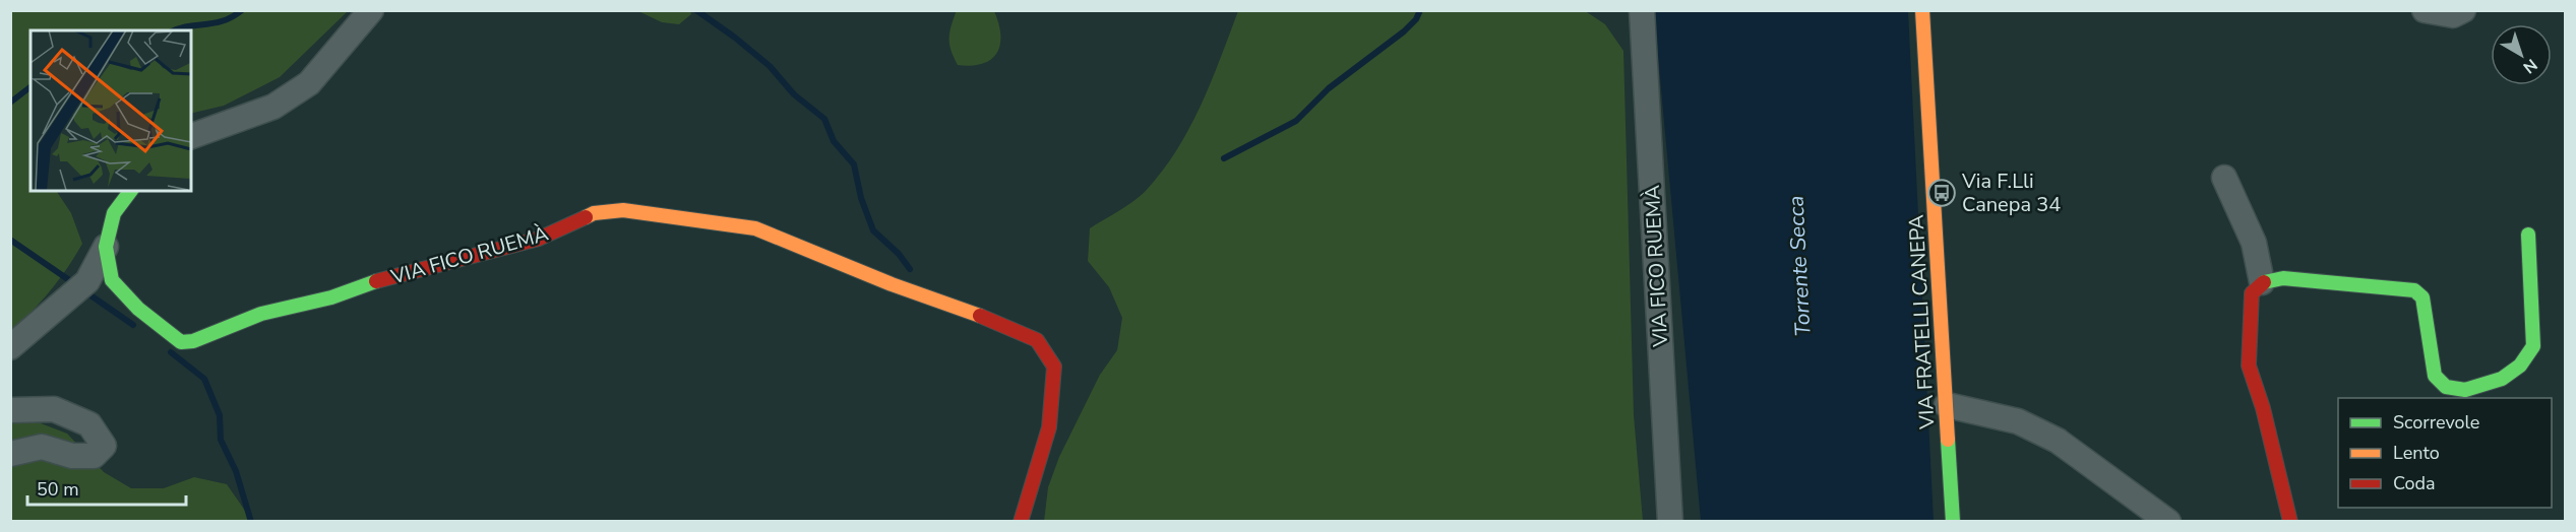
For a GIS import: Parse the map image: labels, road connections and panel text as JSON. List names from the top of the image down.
{
  "streets": {
    "street": ["VIA FICO RUEMÀ", "VIA FRATELLI CANEPA"]
  },
  "water": ["Torrente Secca"],
  "places": {
    "bus stop": ["Via F.Lli Canepa 34"]
  },
  "legend": ["Scorrevole", "Lento", "Coda"],
  "scale_bar": "50 m",
  "north": "bottom right"
}
